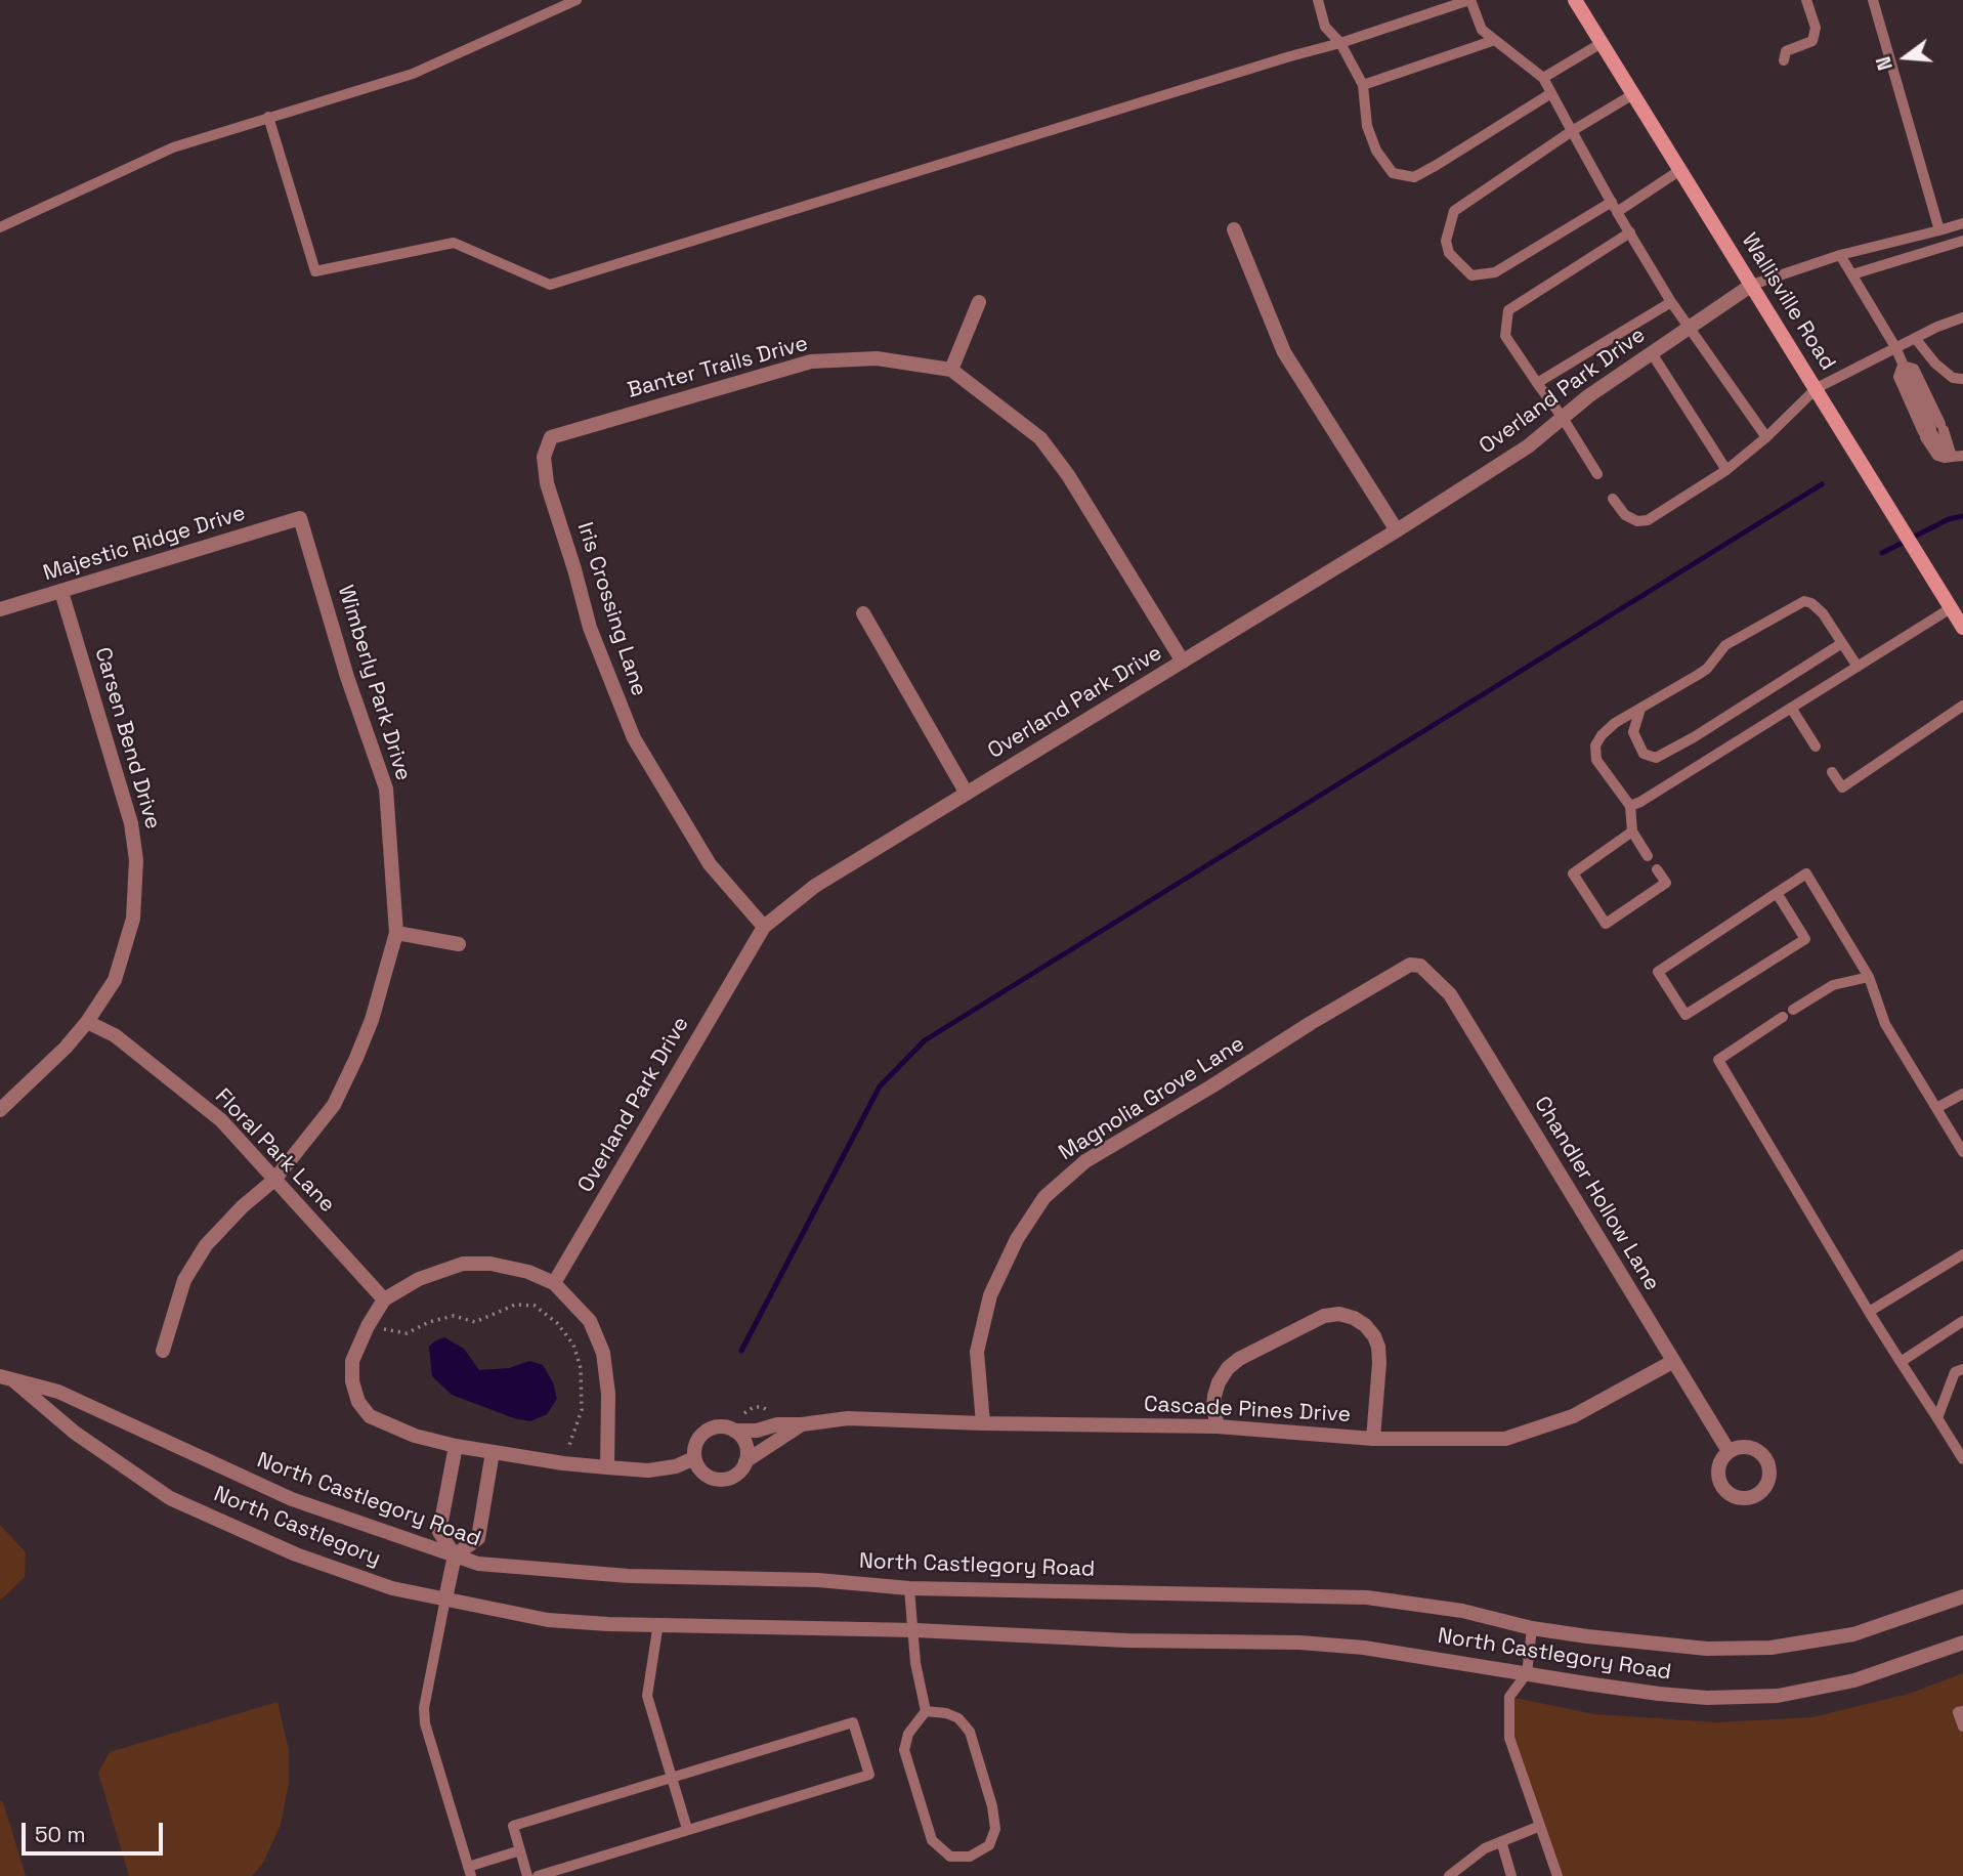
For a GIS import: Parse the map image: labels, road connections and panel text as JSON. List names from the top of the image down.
{
  "streets": {
    "main road": ["Wallisville Road"],
    "street": [
      "Banter Trails Drive",
      "Overland Park Drive",
      "Majestic Ridge Drive",
      "Iris Crossing Lane",
      "Wimberly Park Drive",
      "Carsen Bend Drive",
      "Magnolia Grove Lane",
      "Floral Park Lane",
      "Chandler Hollow Lane",
      "Cascade Pines Drive",
      "North Castlegory Road",
      "North Castlegory"
    ]
  },
  "crossings": [
    ["Wallisville Road", "Overland Park Drive"],
    ["Banter Trails Drive", "Overland Park Drive"],
    ["Banter Trails Drive", "Iris Crossing Lane"],
    ["Overland Park Drive", "Iris Crossing Lane"],
    ["Majestic Ridge Drive", "Wimberly Park Drive"],
    ["Majestic Ridge Drive", "Carsen Bend Drive"],
    ["Wimberly Park Drive", "Floral Park Lane"],
    ["Carsen Bend Drive", "Floral Park Lane"],
    ["Magnolia Grove Lane", "Chandler Hollow Lane"],
    ["Magnolia Grove Lane", "Cascade Pines Drive"],
    ["Chandler Hollow Lane", "Cascade Pines Drive"],
    ["North Castlegory Road", "North Castlegory"]
  ],
  "scale_bar": "50 m",
  "north": "left"
}
